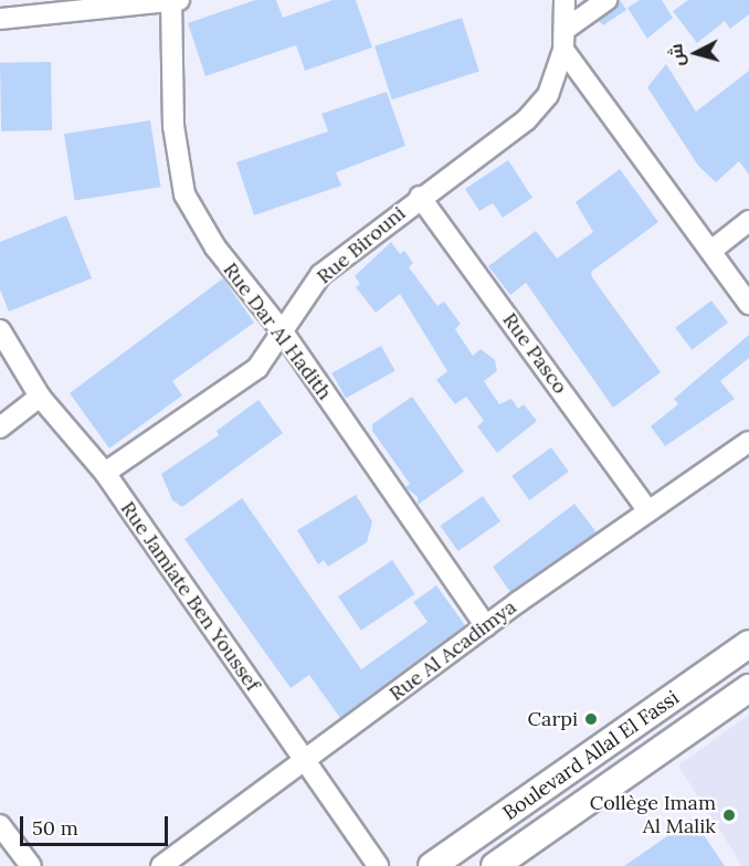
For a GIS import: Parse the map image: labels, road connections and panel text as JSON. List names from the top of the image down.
{
  "streets": {
    "main road": ["Boulevard Allal El Fassi"],
    "street": [
      "Rue Birouni",
      "Rue Dar Al Hadith",
      "Rue Pasco",
      "Rue Jamiate Ben Youssef",
      "Rue Al Acadimya"
    ]
  },
  "crossings": [
    ["Rue Birouni", "Rue Dar Al Hadith"],
    ["Rue Birouni", "Rue Pasco"],
    ["Rue Birouni", "Rue Jamiate Ben Youssef"],
    ["Rue Dar Al Hadith", "Rue Al Acadimya"],
    ["Rue Pasco", "Rue Al Acadimya"],
    ["Rue Jamiate Ben Youssef", "Rue Al Acadimya"]
  ],
  "places": ["Carpi", "Collège Imam Al Malik"],
  "scale_bar": "50 m",
  "north": "left"
}
